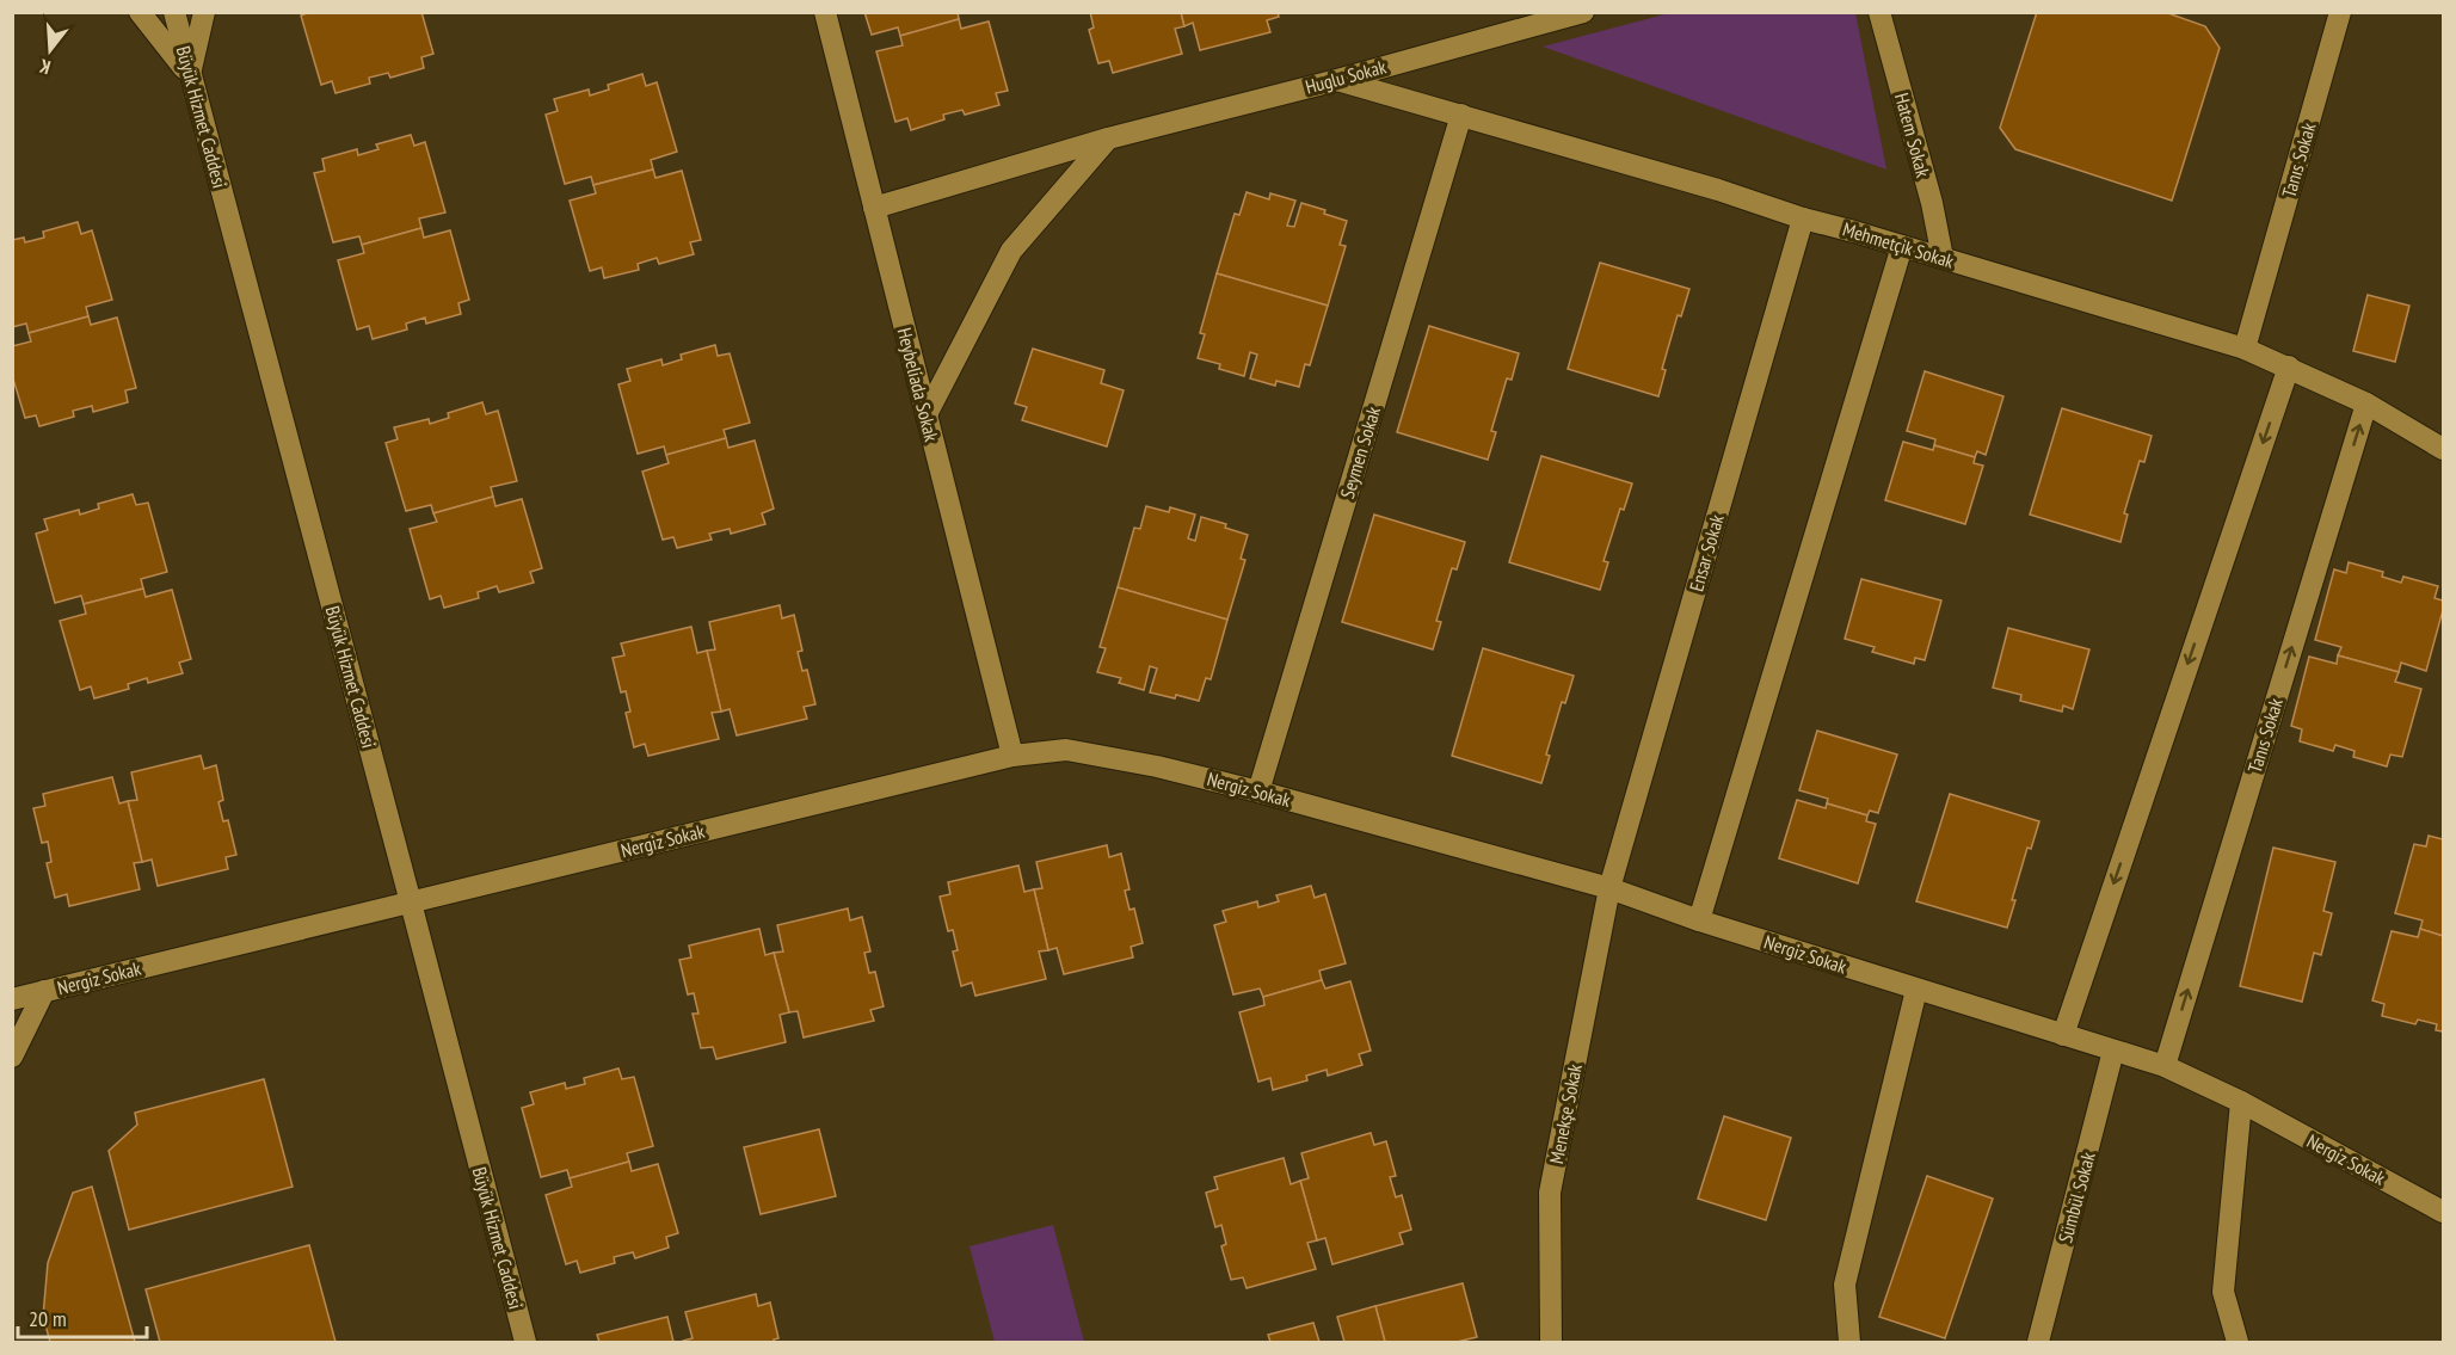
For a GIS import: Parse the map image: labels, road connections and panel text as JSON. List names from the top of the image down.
{
  "streets": {
    "street": [
      "Huglu Sokak",
      "Büyük Hizmet Caddesi",
      "Hatem Sokak",
      "Tanıs Sokak",
      "Mehmetçik Sokak",
      "Heybeliada Sokak",
      "Seymen Sokak",
      "Ensar Sokak",
      "Nergiz Sokak",
      "Menekşe Sokak",
      "Sümbül Sokak"
    ]
  },
  "crossings": [
    ["Huglu Sokak", "Mehmetçik Sokak"],
    ["Huglu Sokak", "Heybeliada Sokak"],
    ["Büyük Hizmet Caddesi", "Nergiz Sokak"],
    ["Hatem Sokak", "Mehmetçik Sokak"],
    ["Tanıs Sokak", "Mehmetçik Sokak"],
    ["Tanıs Sokak", "Nergiz Sokak"],
    ["Mehmetçik Sokak", "Seymen Sokak"],
    ["Mehmetçik Sokak", "Ensar Sokak"],
    ["Heybeliada Sokak", "Nergiz Sokak"],
    ["Seymen Sokak", "Nergiz Sokak"],
    ["Ensar Sokak", "Nergiz Sokak"],
    ["Ensar Sokak", "Menekşe Sokak"],
    ["Nergiz Sokak", "Menekşe Sokak"],
    ["Nergiz Sokak", "Sümbül Sokak"]
  ],
  "scale_bar": "20 m",
  "north": "bottom"
}
